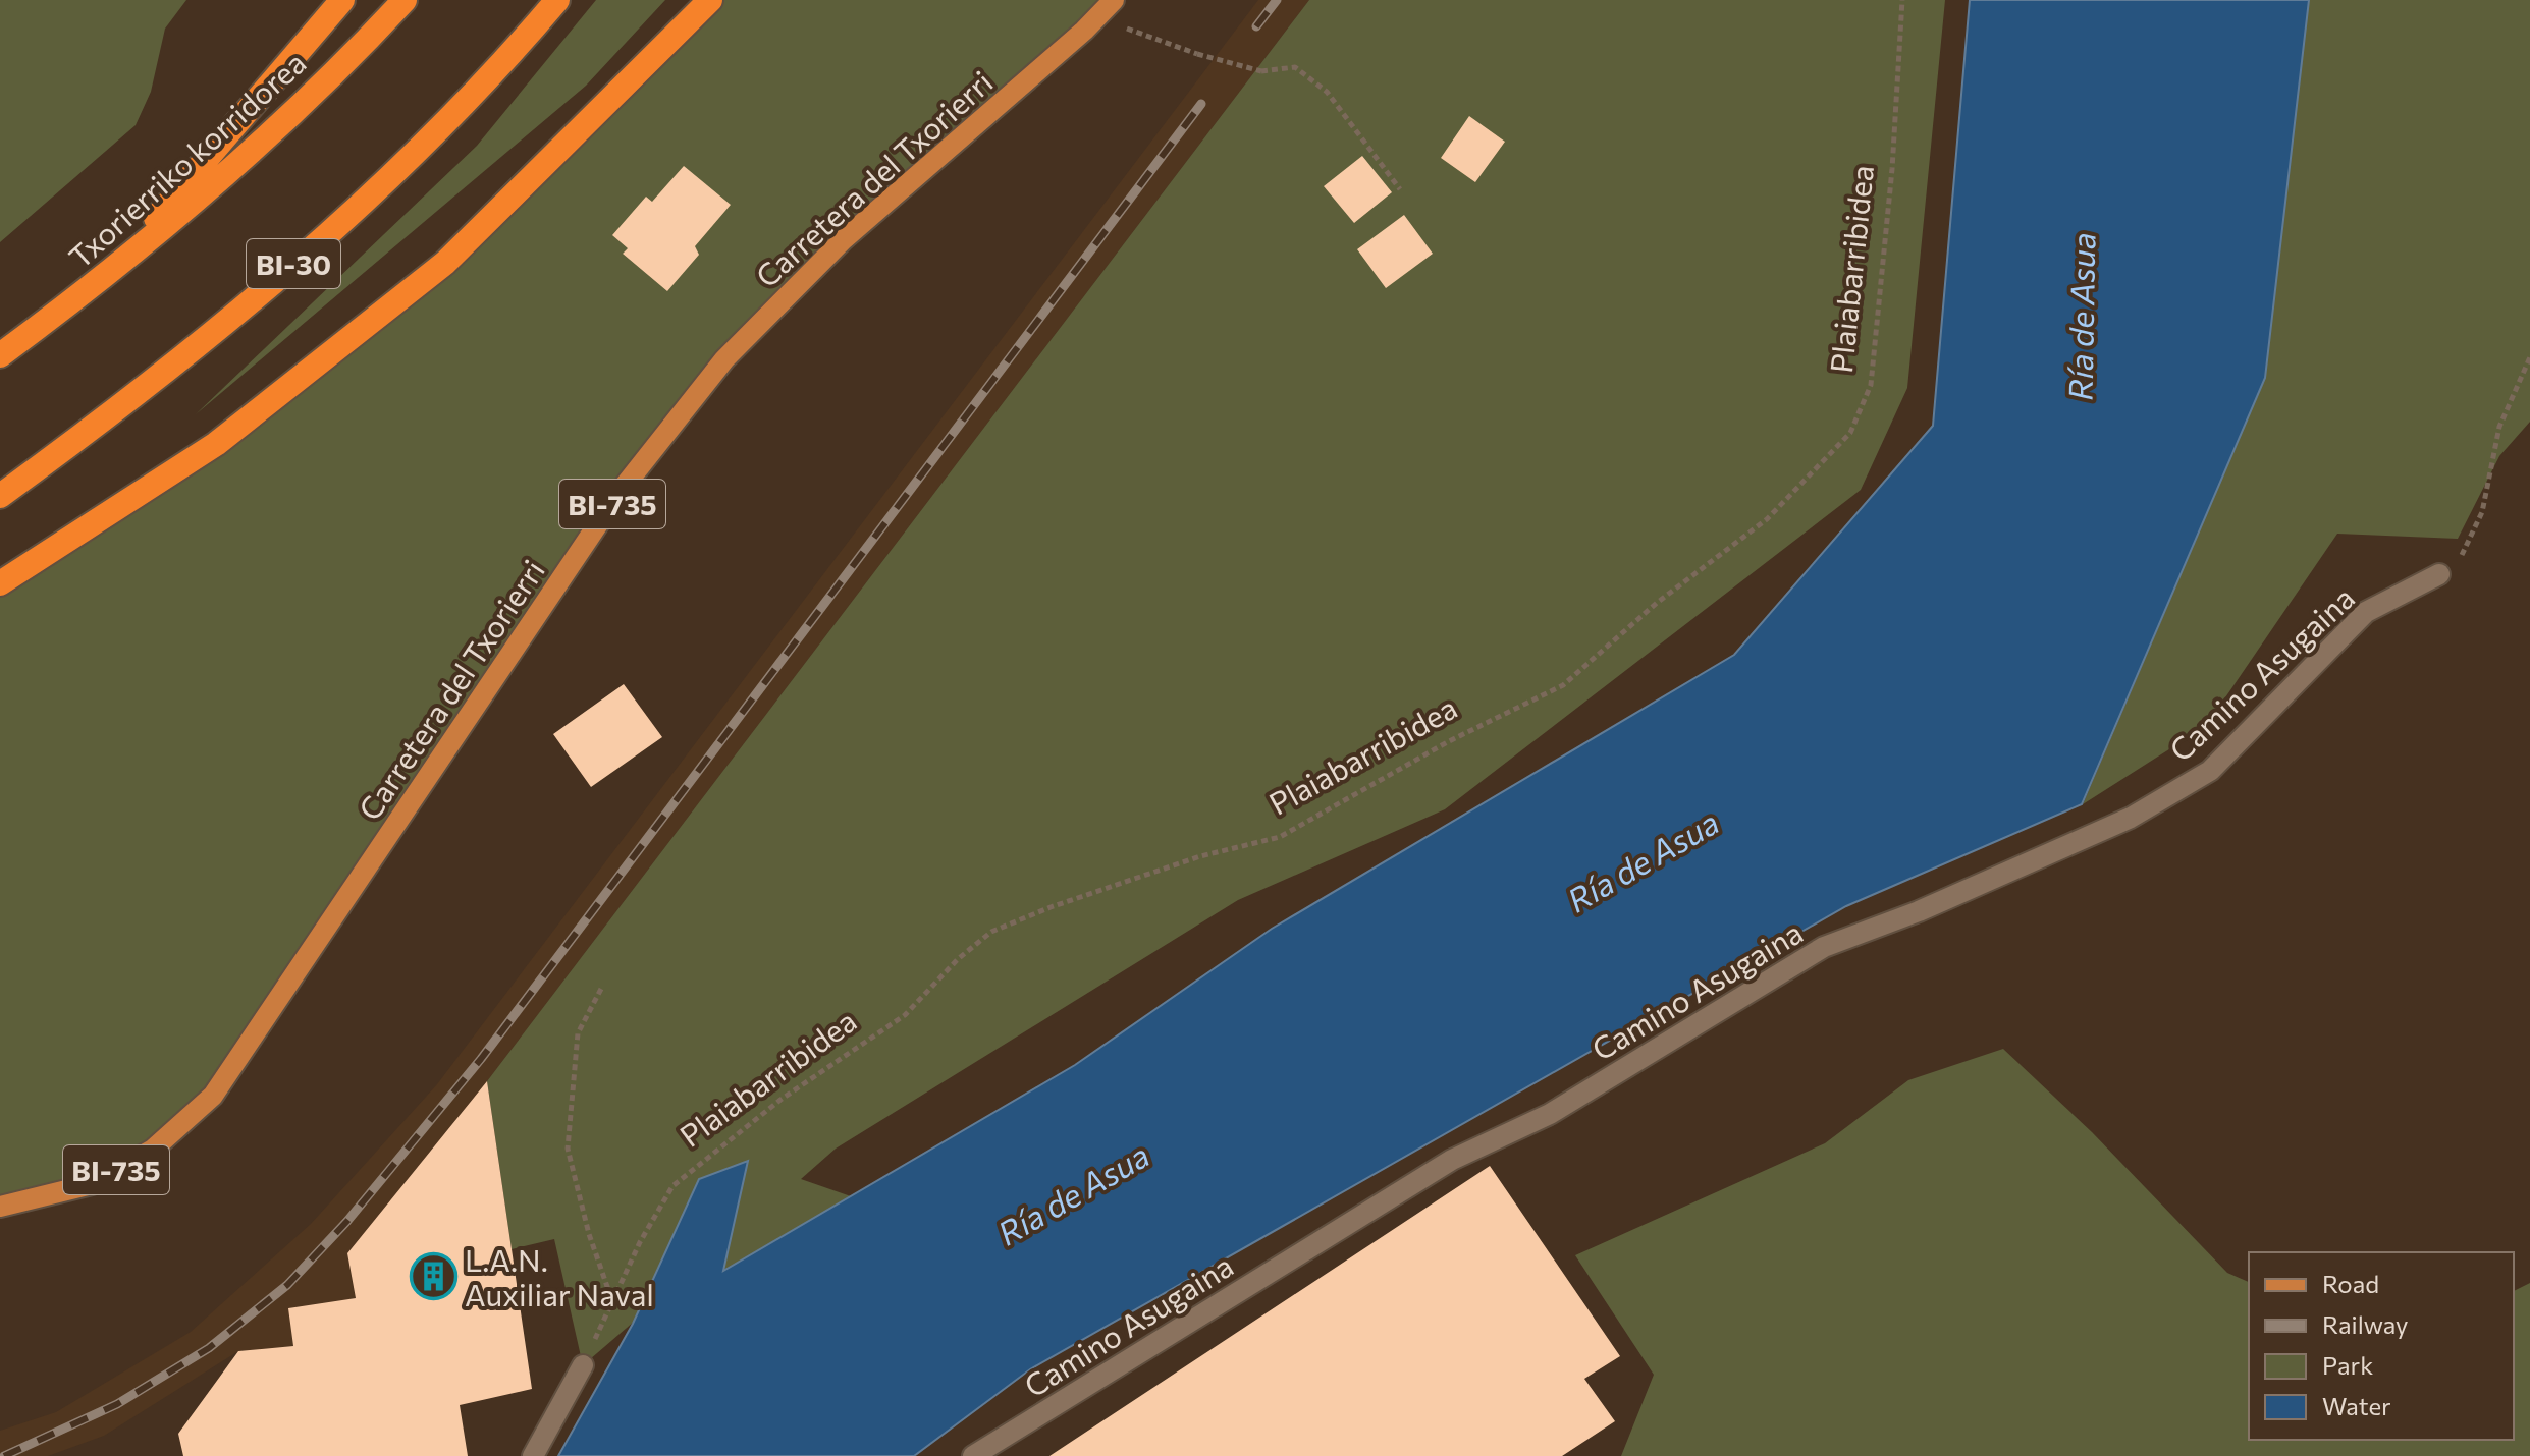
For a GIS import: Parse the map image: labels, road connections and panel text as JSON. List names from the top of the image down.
{
  "streets": {
    "highway": ["Txorierriko korridorea", "BI-30"],
    "main road": ["Carretera del Txorierri", "BI-735"],
    "lane": ["Camino Asugaina"],
    "path": ["Plaiabarribidea"]
  },
  "water": ["Ría de Asua"],
  "places": {
    "building": ["L.A.N. Auxiliar Naval"]
  },
  "legend": [
    "Road",
    "Railway",
    "Park",
    "Water"
  ]
}
